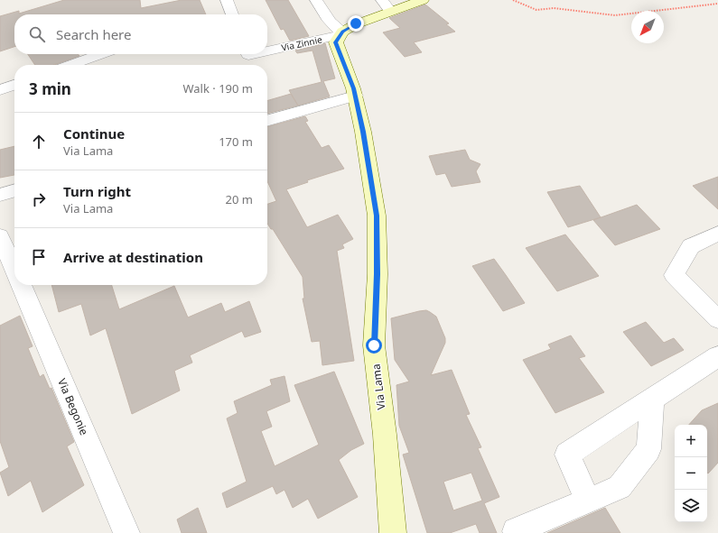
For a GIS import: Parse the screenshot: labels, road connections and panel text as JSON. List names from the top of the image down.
{
  "streets": {
    "street": ["Via Zinnie", "Via Lama", "Via Begonie"]
  },
  "crossings": [
    ["Via Zinnie", "Via Lama"]
  ],
  "north": "bottom left",
  "page": {
    "search": "Search here",
    "heading": ["3 min", "Walk · 190 m"],
    "list": [
      ["Continue", "Via Lama", "170 m"],
      ["Turn right", "Via Lama", "20 m"],
      "Arrive at destination"
    ],
    "map_buttons": ["+", "−"]
  }
}
